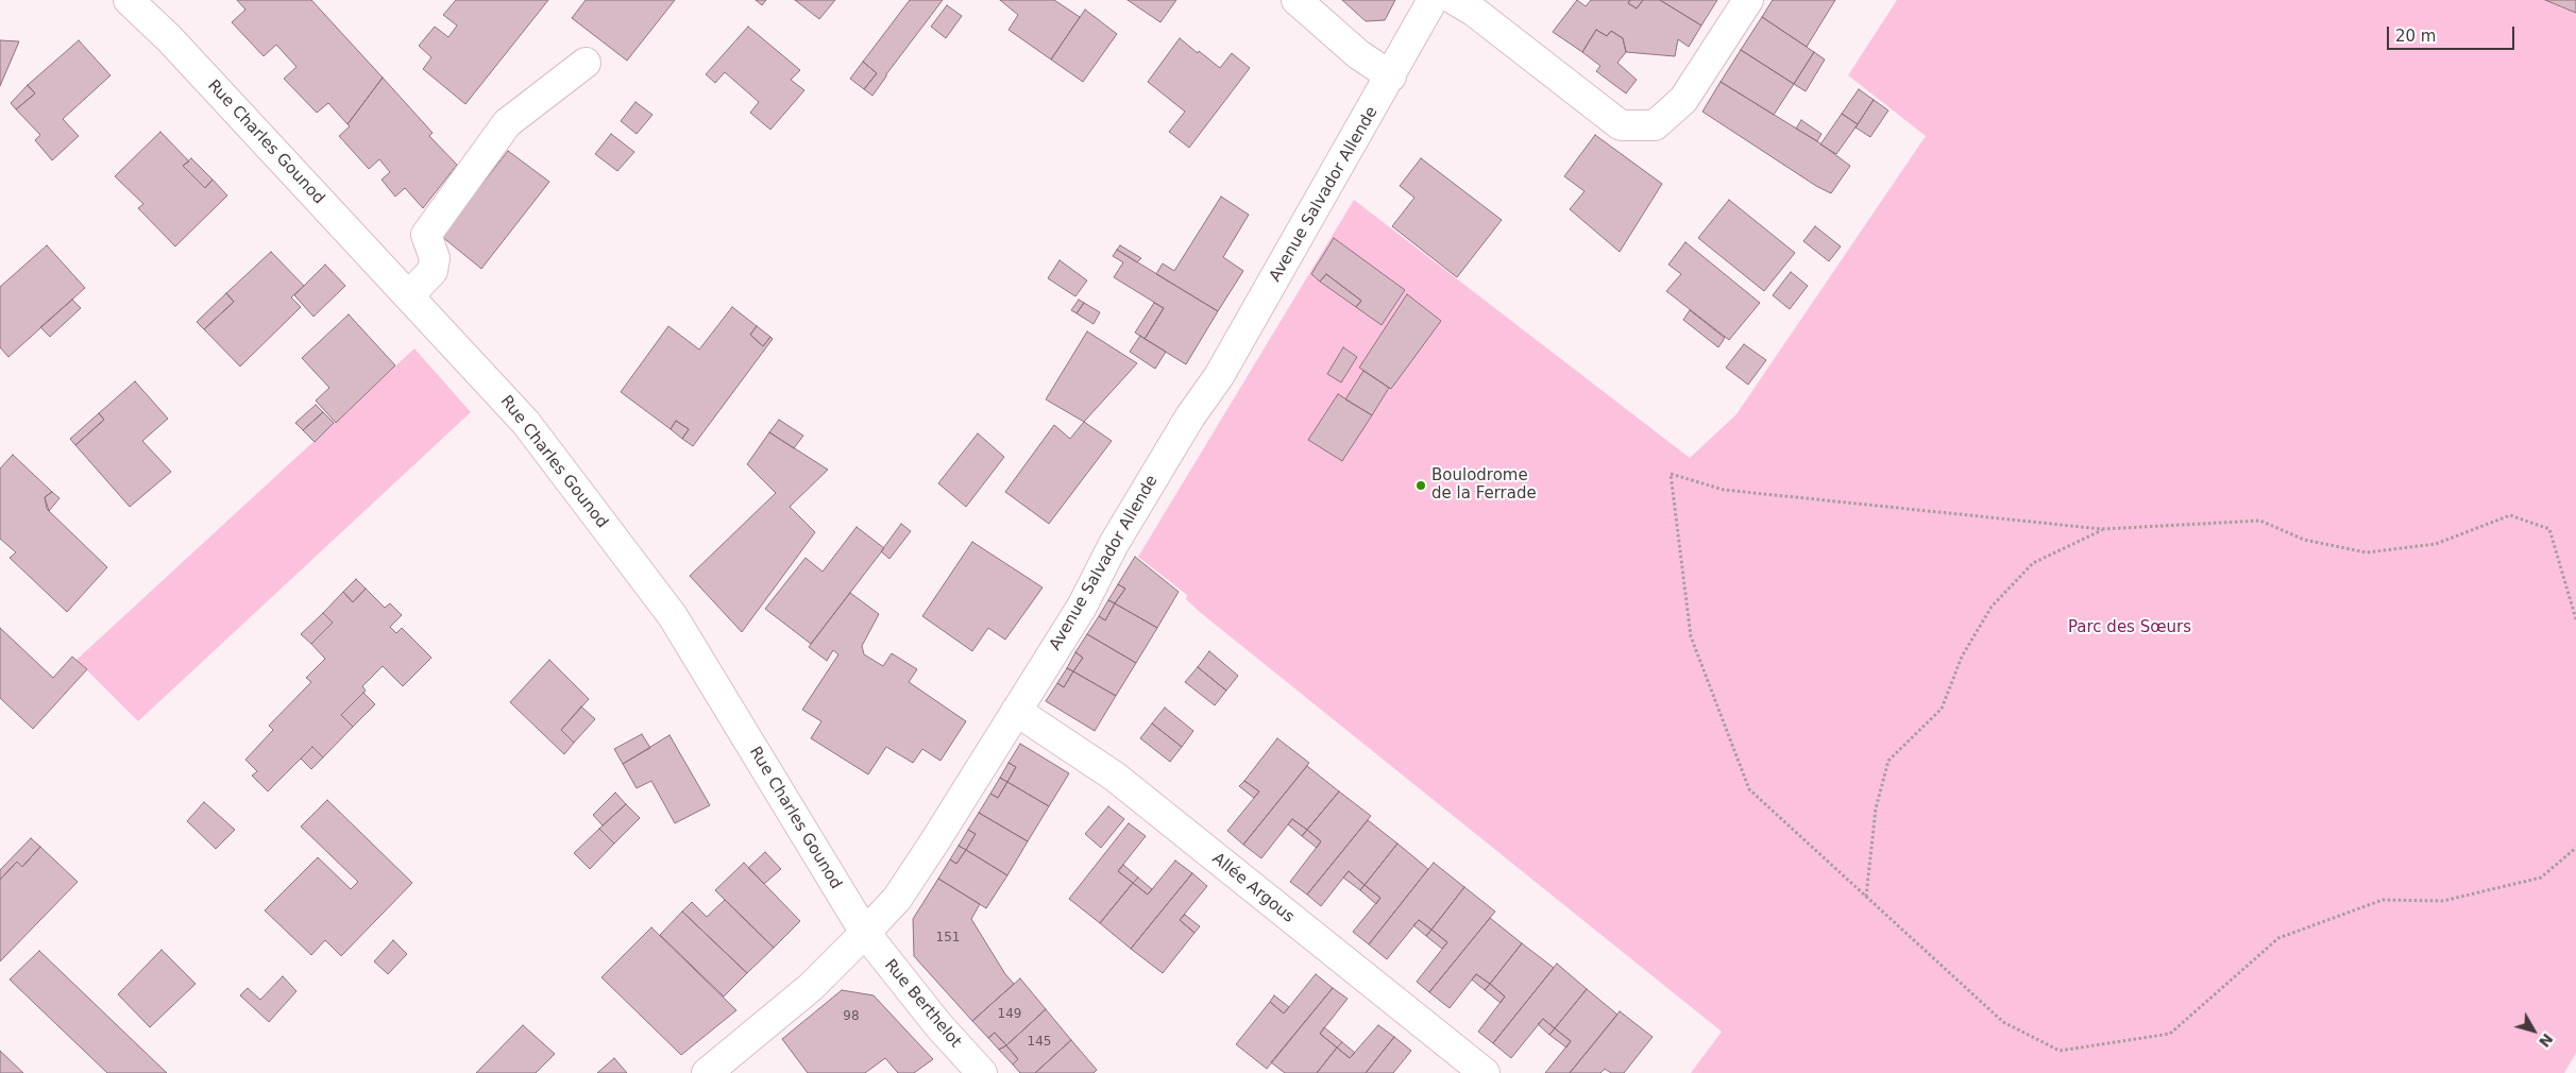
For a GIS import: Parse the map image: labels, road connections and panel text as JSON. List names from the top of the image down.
{
  "streets": {
    "street": [
      "Rue Charles Gounod",
      "Avenue Salvador Allende",
      "Allée Argous",
      "Rue Berthelot"
    ]
  },
  "crossings": [
    ["Rue Charles Gounod", "Avenue Salvador Allende"],
    ["Rue Charles Gounod", "Rue Berthelot"],
    ["Avenue Salvador Allende", "Allée Argous"],
    ["Avenue Salvador Allende", "Rue Berthelot"]
  ],
  "parks": ["Parc des Sœurs"],
  "places": ["Boulodrome de la Ferrade"],
  "house_numbers": [
    "151",
    "149",
    "98",
    "145"
  ],
  "scale_bar": "20 m",
  "north": "bottom right"
}
